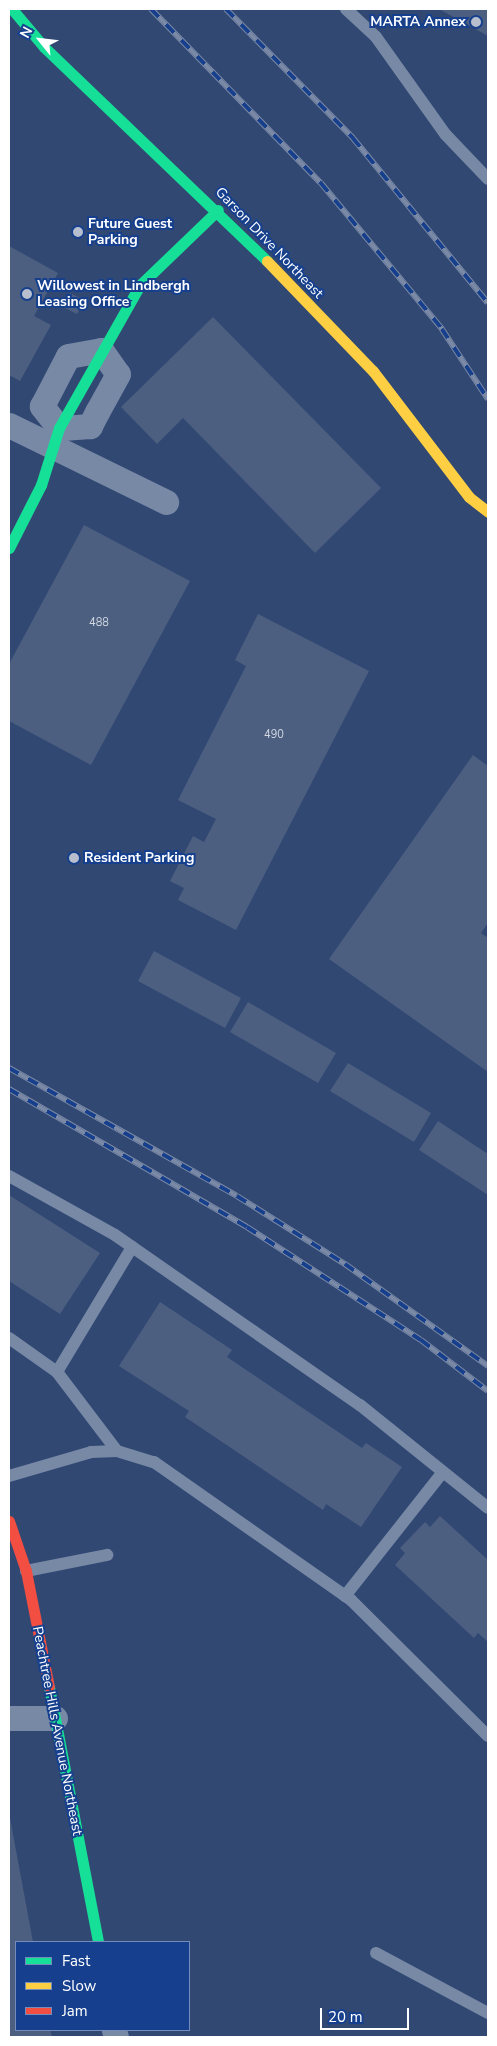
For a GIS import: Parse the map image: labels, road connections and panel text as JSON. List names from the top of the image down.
{
  "streets": {
    "street": ["Garson Drive Northeast", "Peachtree Hills Avenue Northeast"]
  },
  "places": [
    "MARTA Annex",
    "Future Guest Parking",
    "Willowest in Lindbergh Leasing Office",
    "Resident Parking"
  ],
  "house_numbers": ["488", "490"],
  "legend": ["Fast", "Slow", "Jam"],
  "scale_bar": "20 m",
  "north": "top left"
}
